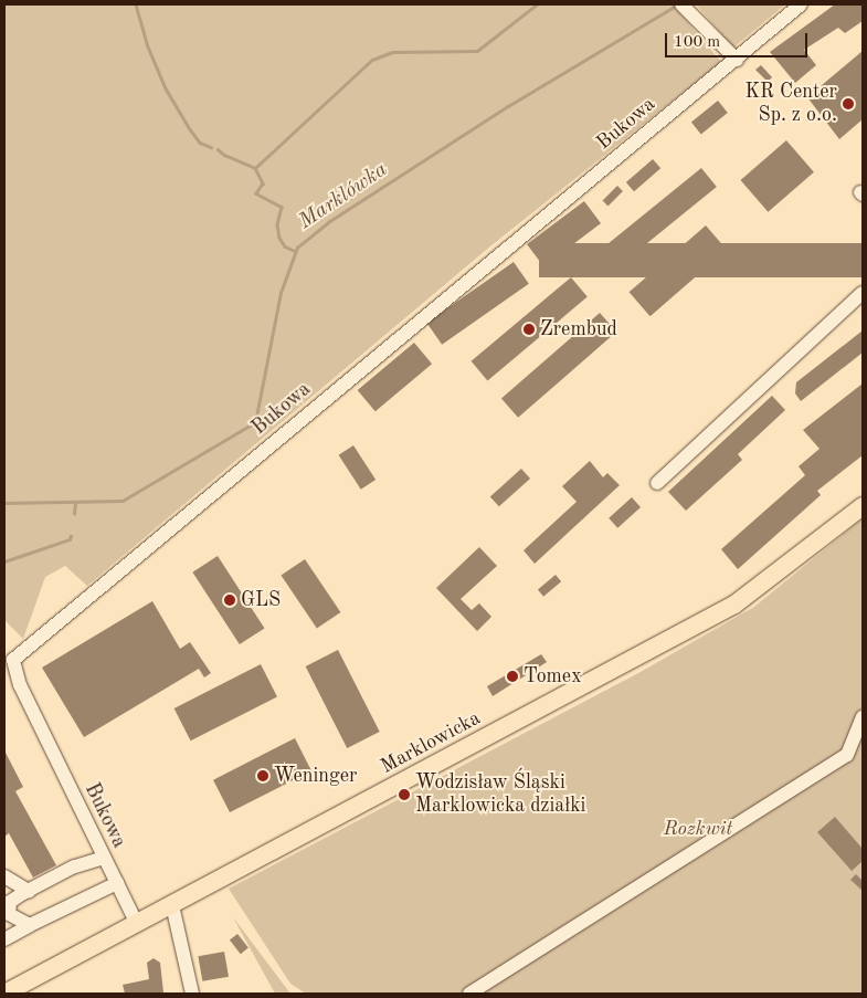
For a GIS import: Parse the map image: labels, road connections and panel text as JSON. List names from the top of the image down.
{
  "streets": {
    "main road": ["Marklowicka"],
    "lane": ["Bukowa"]
  },
  "crossings": [
    ["Bukowa", "Marklowicka"]
  ],
  "water": ["Marklówka"],
  "parks": ["Rozkwit"],
  "places": [
    "KR Center Sp. z o.o.",
    "Zrembud",
    "GLS",
    "Tomex",
    "Weninger",
    "Wodzisław Śląski Marklowicka działki"
  ],
  "scale_bar": "100 m"
}
